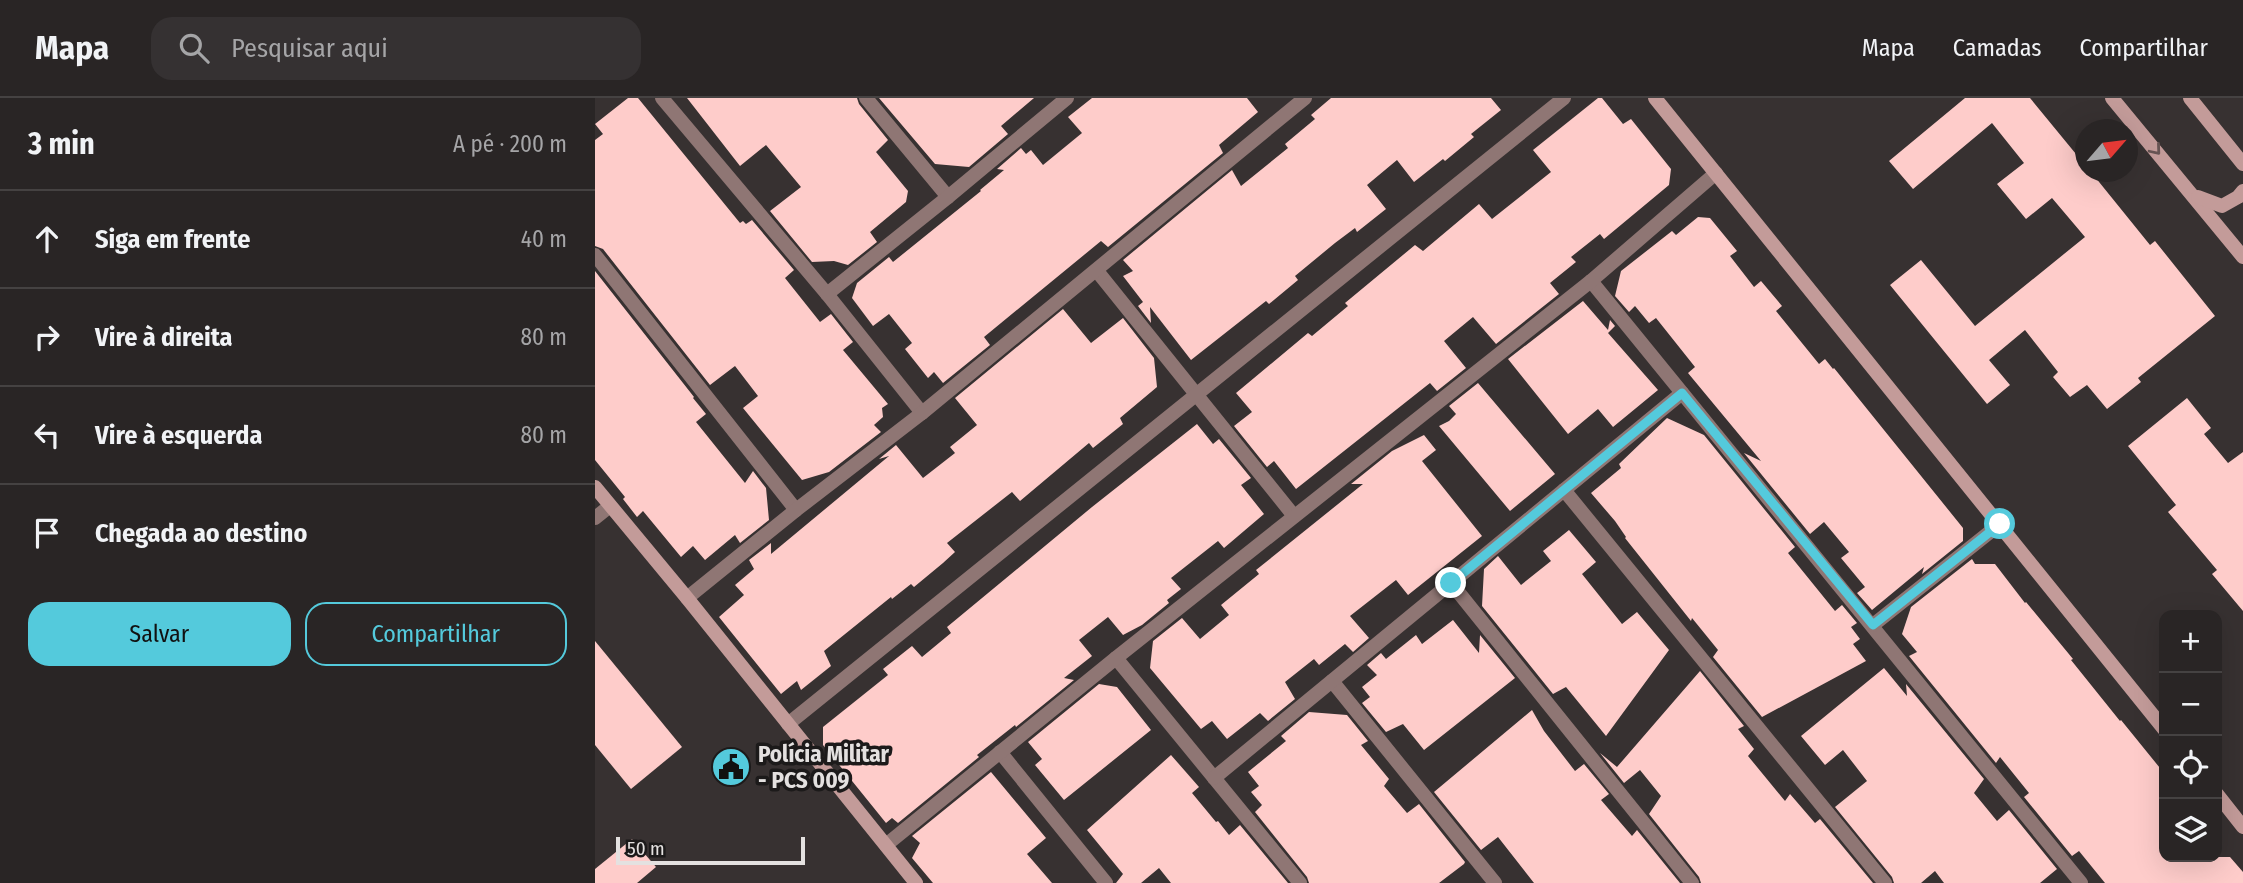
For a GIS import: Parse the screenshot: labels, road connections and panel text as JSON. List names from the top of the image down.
{
  "places": {
    "public building": ["Polícia Militar - PCS 009"]
  },
  "scale_bar": "50 m",
  "north": "top right",
  "page": {
    "header": "Mapa",
    "search": "Pesquisar aqui",
    "nav": ["Mapa", "Camadas", "Compartilhar"],
    "heading": ["3 min", "A pé · 200 m"],
    "list": [
      ["Siga em frente", "40 m"],
      ["Vire à direita", "80 m"],
      ["Vire à esquerda", "80 m"],
      "Chegada ao destino"
    ],
    "buttons": ["Salvar", "Compartilhar"],
    "map_buttons": ["+", "−"],
    "scale": "50 m"
  }
}
